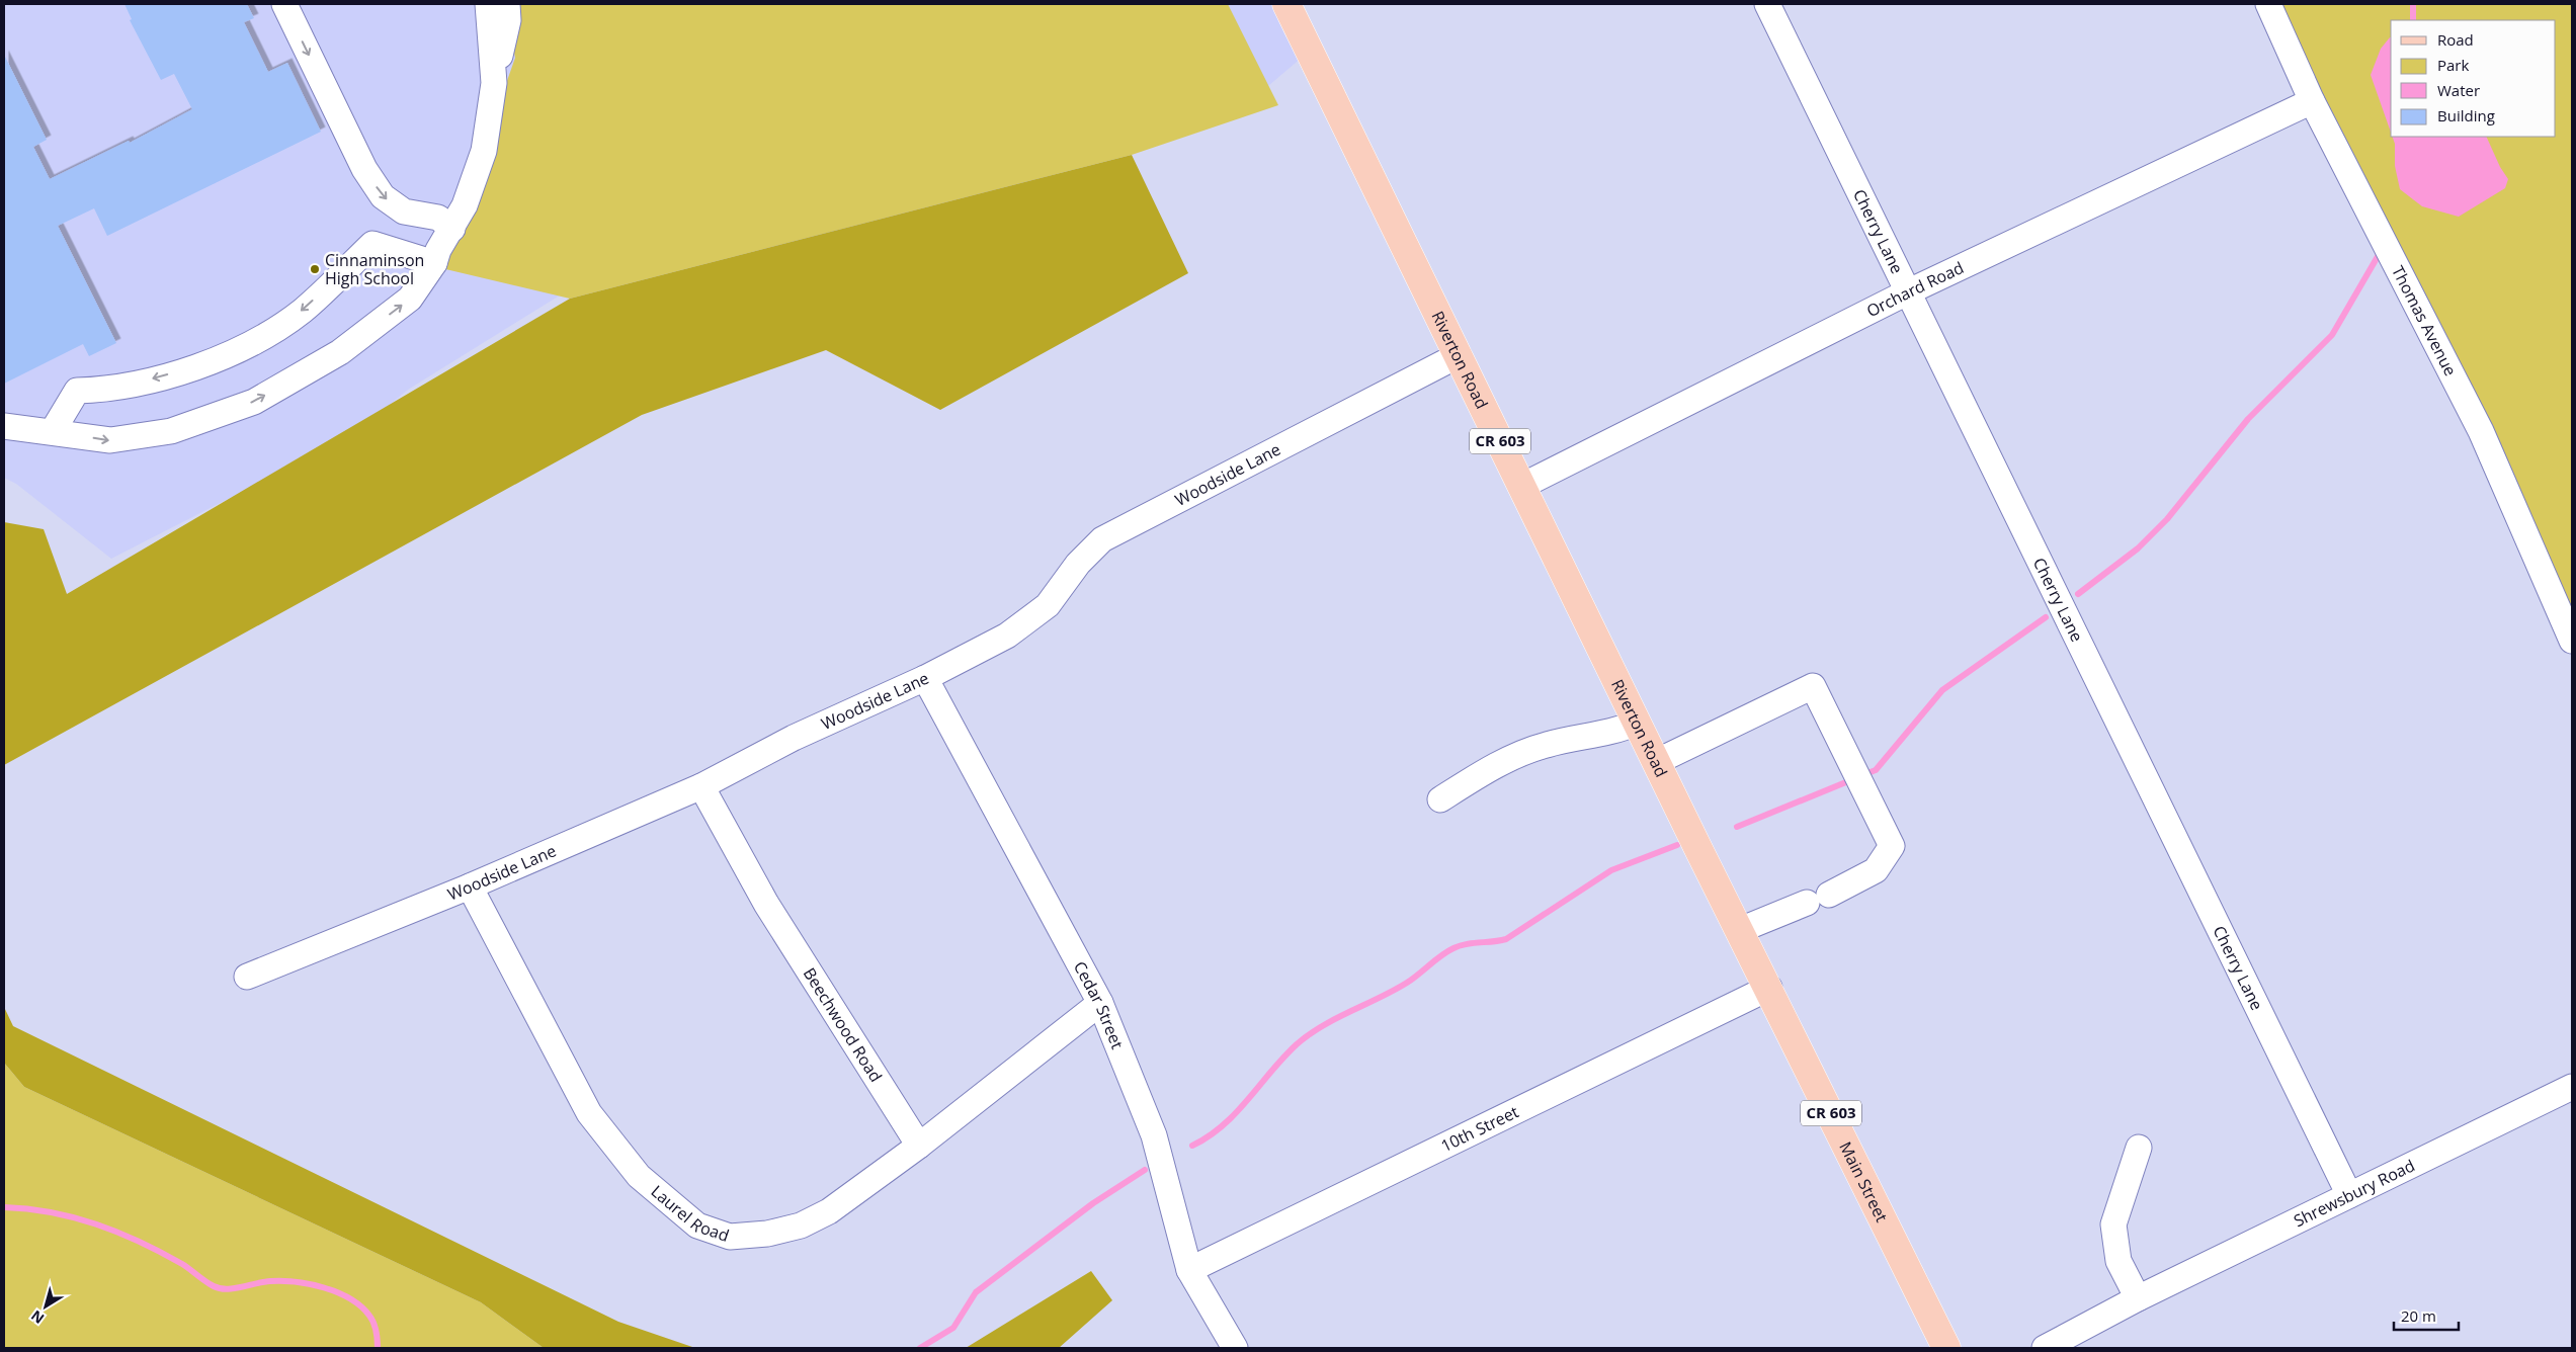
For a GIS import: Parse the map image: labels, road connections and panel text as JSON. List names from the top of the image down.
{
  "streets": {
    "main road": ["Riverton Road", "CR 603", "Main Street"],
    "street": [
      "Cherry Lane",
      "Orchard Road",
      "Thomas Avenue",
      "Woodside Lane",
      "Cedar Street",
      "Beechwood Road",
      "10th Street",
      "Shrewsbury Road",
      "Laurel Road"
    ]
  },
  "crossings": [
    ["Cherry Lane", "Orchard Road"],
    ["Cherry Lane", "Shrewsbury Road"],
    ["Orchard Road", "Thomas Avenue"],
    ["Orchard Road", "Riverton Road"],
    ["Riverton Road", "Woodside Lane"],
    ["Riverton Road", "Main Street"],
    ["Woodside Lane", "Cedar Street"],
    ["Woodside Lane", "Beechwood Road"],
    ["Woodside Lane", "Laurel Road"],
    ["Cedar Street", "10th Street"],
    ["Cedar Street", "Laurel Road"],
    ["Beechwood Road", "Laurel Road"],
    ["10th Street", "Main Street"]
  ],
  "places": ["Cinnaminson High School"],
  "legend": [
    "Road",
    "Park",
    "Water",
    "Building"
  ],
  "scale_bar": "20 m",
  "north": "bottom left"
}
